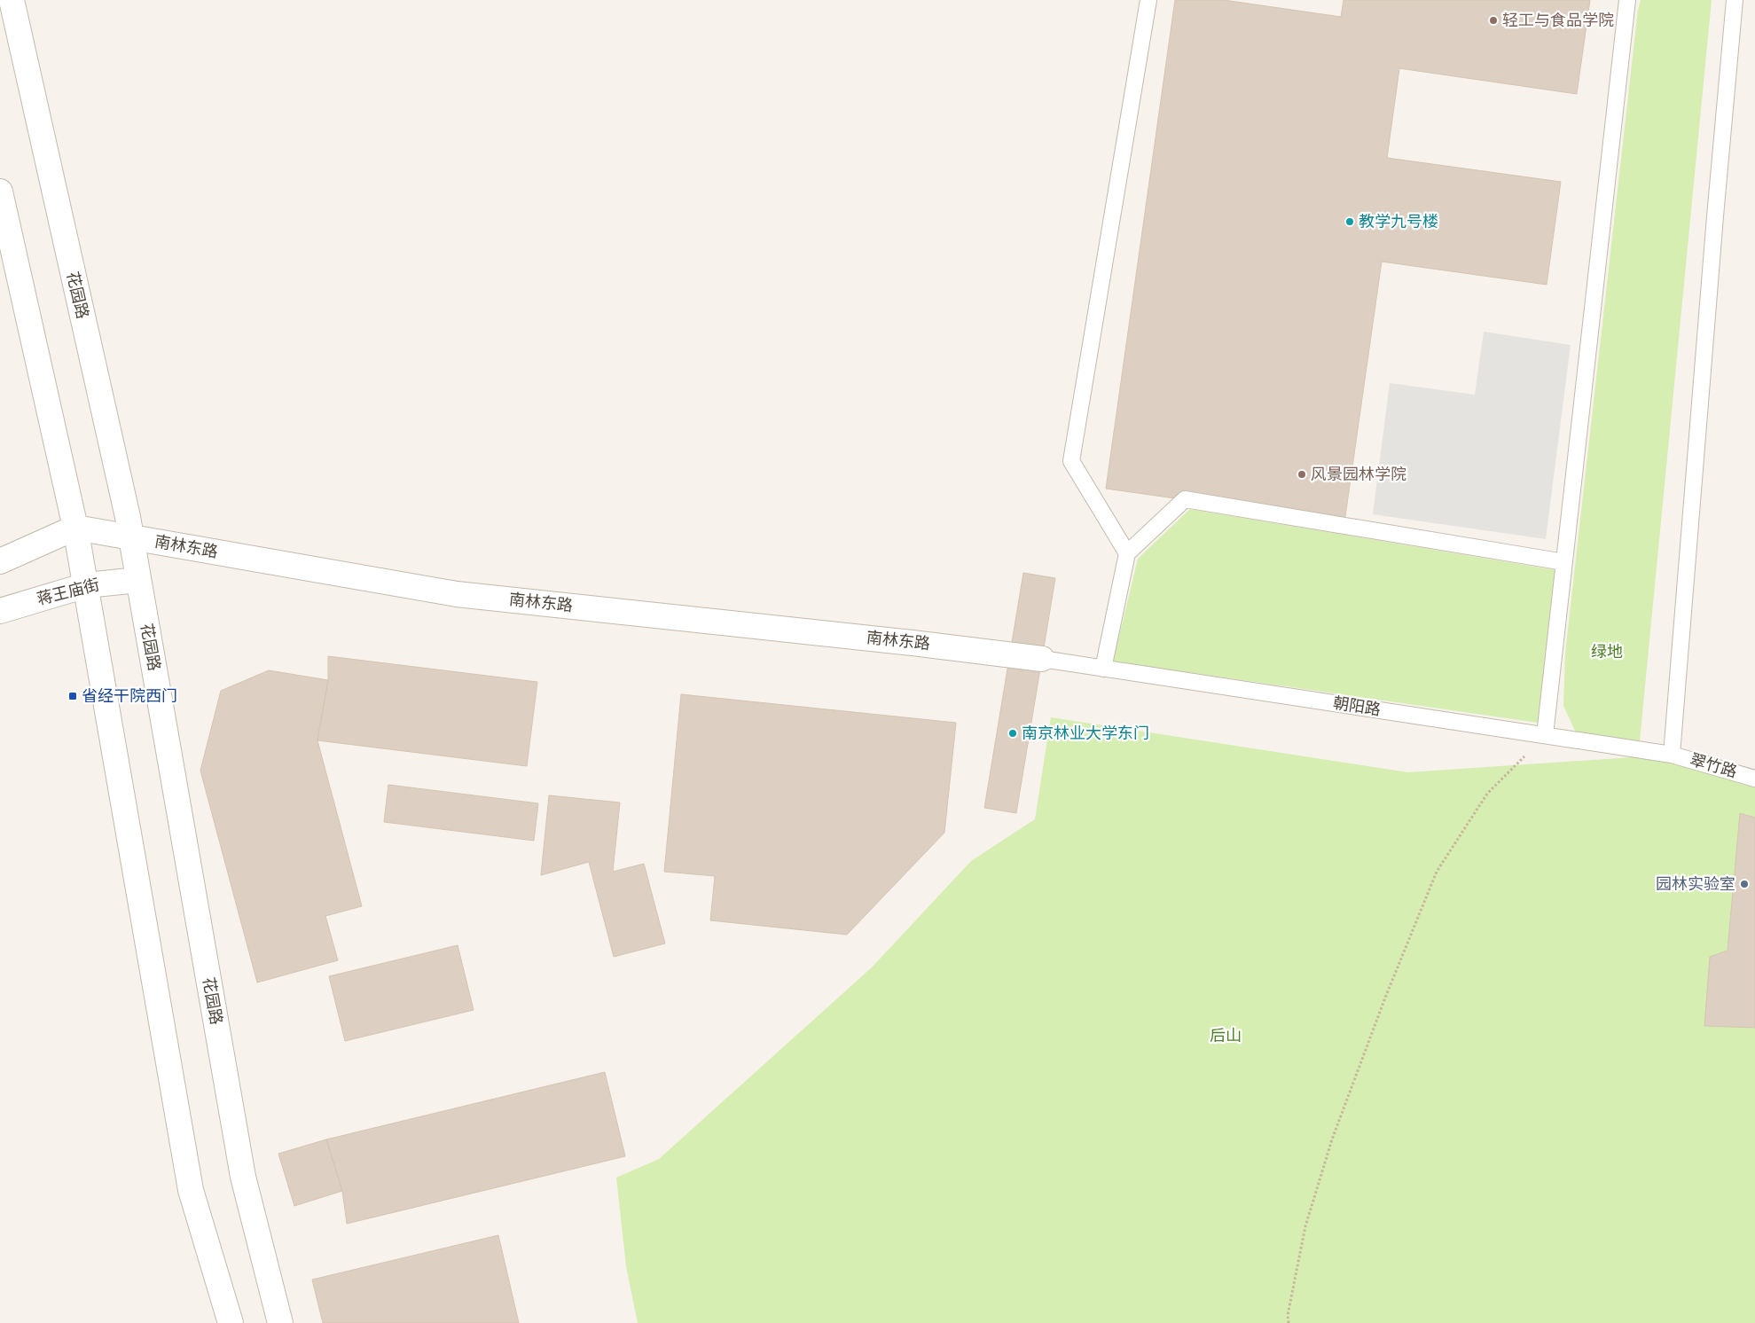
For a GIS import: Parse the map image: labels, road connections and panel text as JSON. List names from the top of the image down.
{
  "streets": {
    "street": ["花园路", "南林东路", "蒋王庙街"],
    "lane": ["朝阳路", "翠竹路"]
  },
  "crossings": [
    ["花园路", "南林东路"],
    ["花园路", "蒋王庙街"],
    ["南林东路", "朝阳路"],
    ["朝阳路", "翠竹路"]
  ],
  "parks": ["绿地", "后山"],
  "places": {
    "other": [
      "轻工与食品学院",
      "教学九号楼",
      "风景园林学院",
      "南京林业大学东门",
      "园林实验室"
    ],
    "transit": ["省经干院西门"]
  }
}
